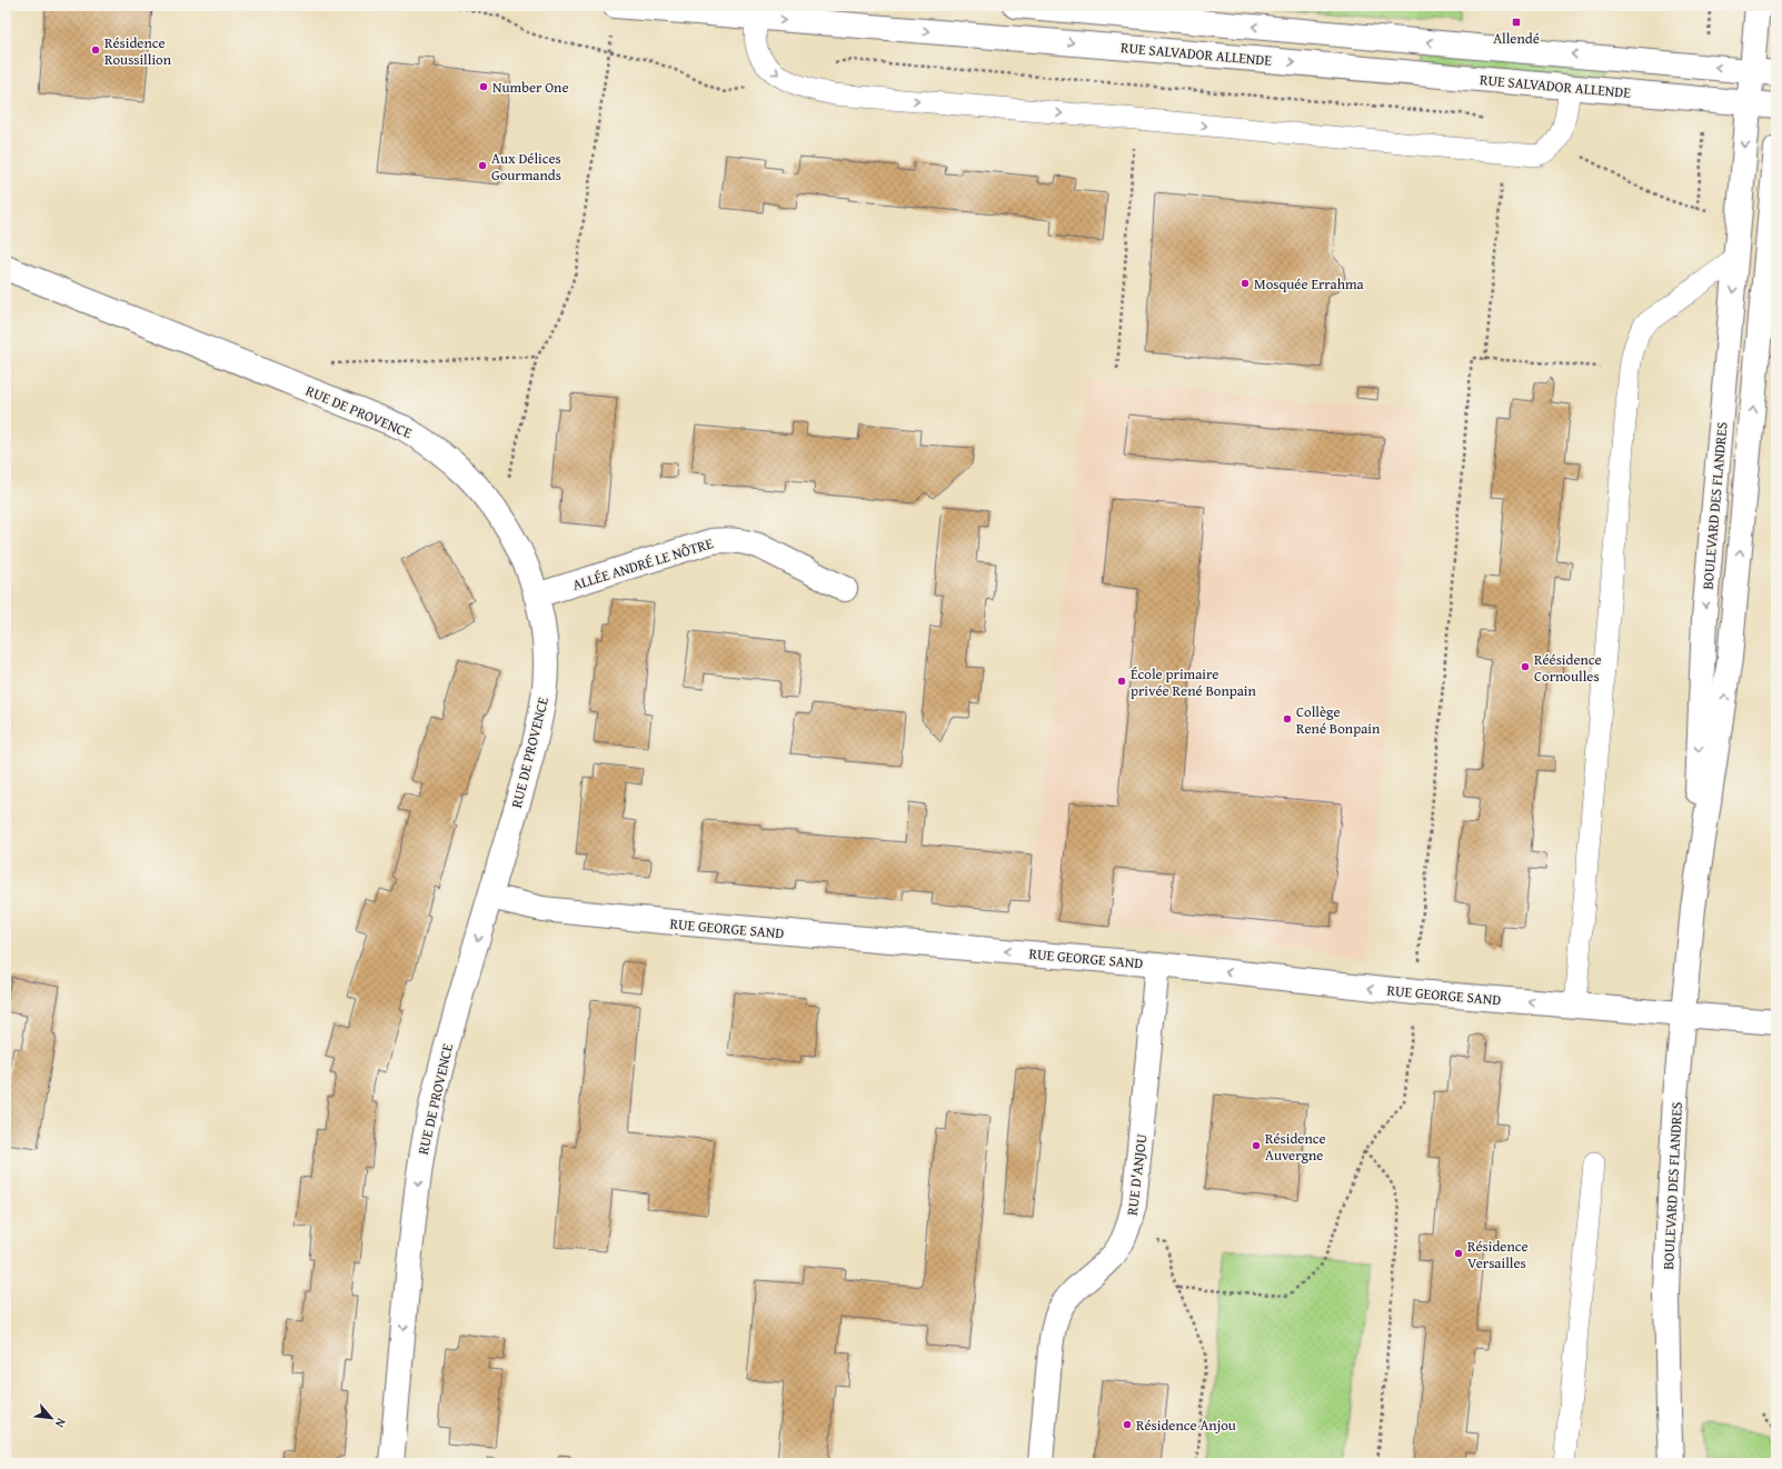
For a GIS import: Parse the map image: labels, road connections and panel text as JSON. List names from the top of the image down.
{
  "streets": {
    "street": [
      "RUE SALVADOR ALLENDE",
      "RUE DE PROVENCE",
      "BOULEVARD DES FLANDRES",
      "ALLÉE ANDRÉ LE NÔTRE",
      "RUE GEORGE SAND",
      "RUE D'ANJOU"
    ]
  },
  "crossings": [
    ["RUE SALVADOR ALLENDE", "BOULEVARD DES FLANDRES"],
    ["RUE DE PROVENCE", "ALLÉE ANDRÉ LE NÔTRE"],
    ["RUE DE PROVENCE", "RUE GEORGE SAND"],
    ["BOULEVARD DES FLANDRES", "RUE GEORGE SAND"],
    ["RUE GEORGE SAND", "RUE D'ANJOU"]
  ],
  "one_way": ["RUE DE PROVENCE", "RUE GEORGE SAND"],
  "places": {
    "transit": ["Allendé"],
    "other": [
      "Résidence Roussillion",
      "Number One",
      "Aux Délices Gourmands",
      "Mosquée Errahma",
      "Réésidence Cornoulles",
      "École primaire privée René Bonpain",
      "Collège René Bonpain",
      "Résidence Auvergne",
      "Résidence Versailles",
      "Résidence Anjou"
    ]
  },
  "north": "bottom right"
}
